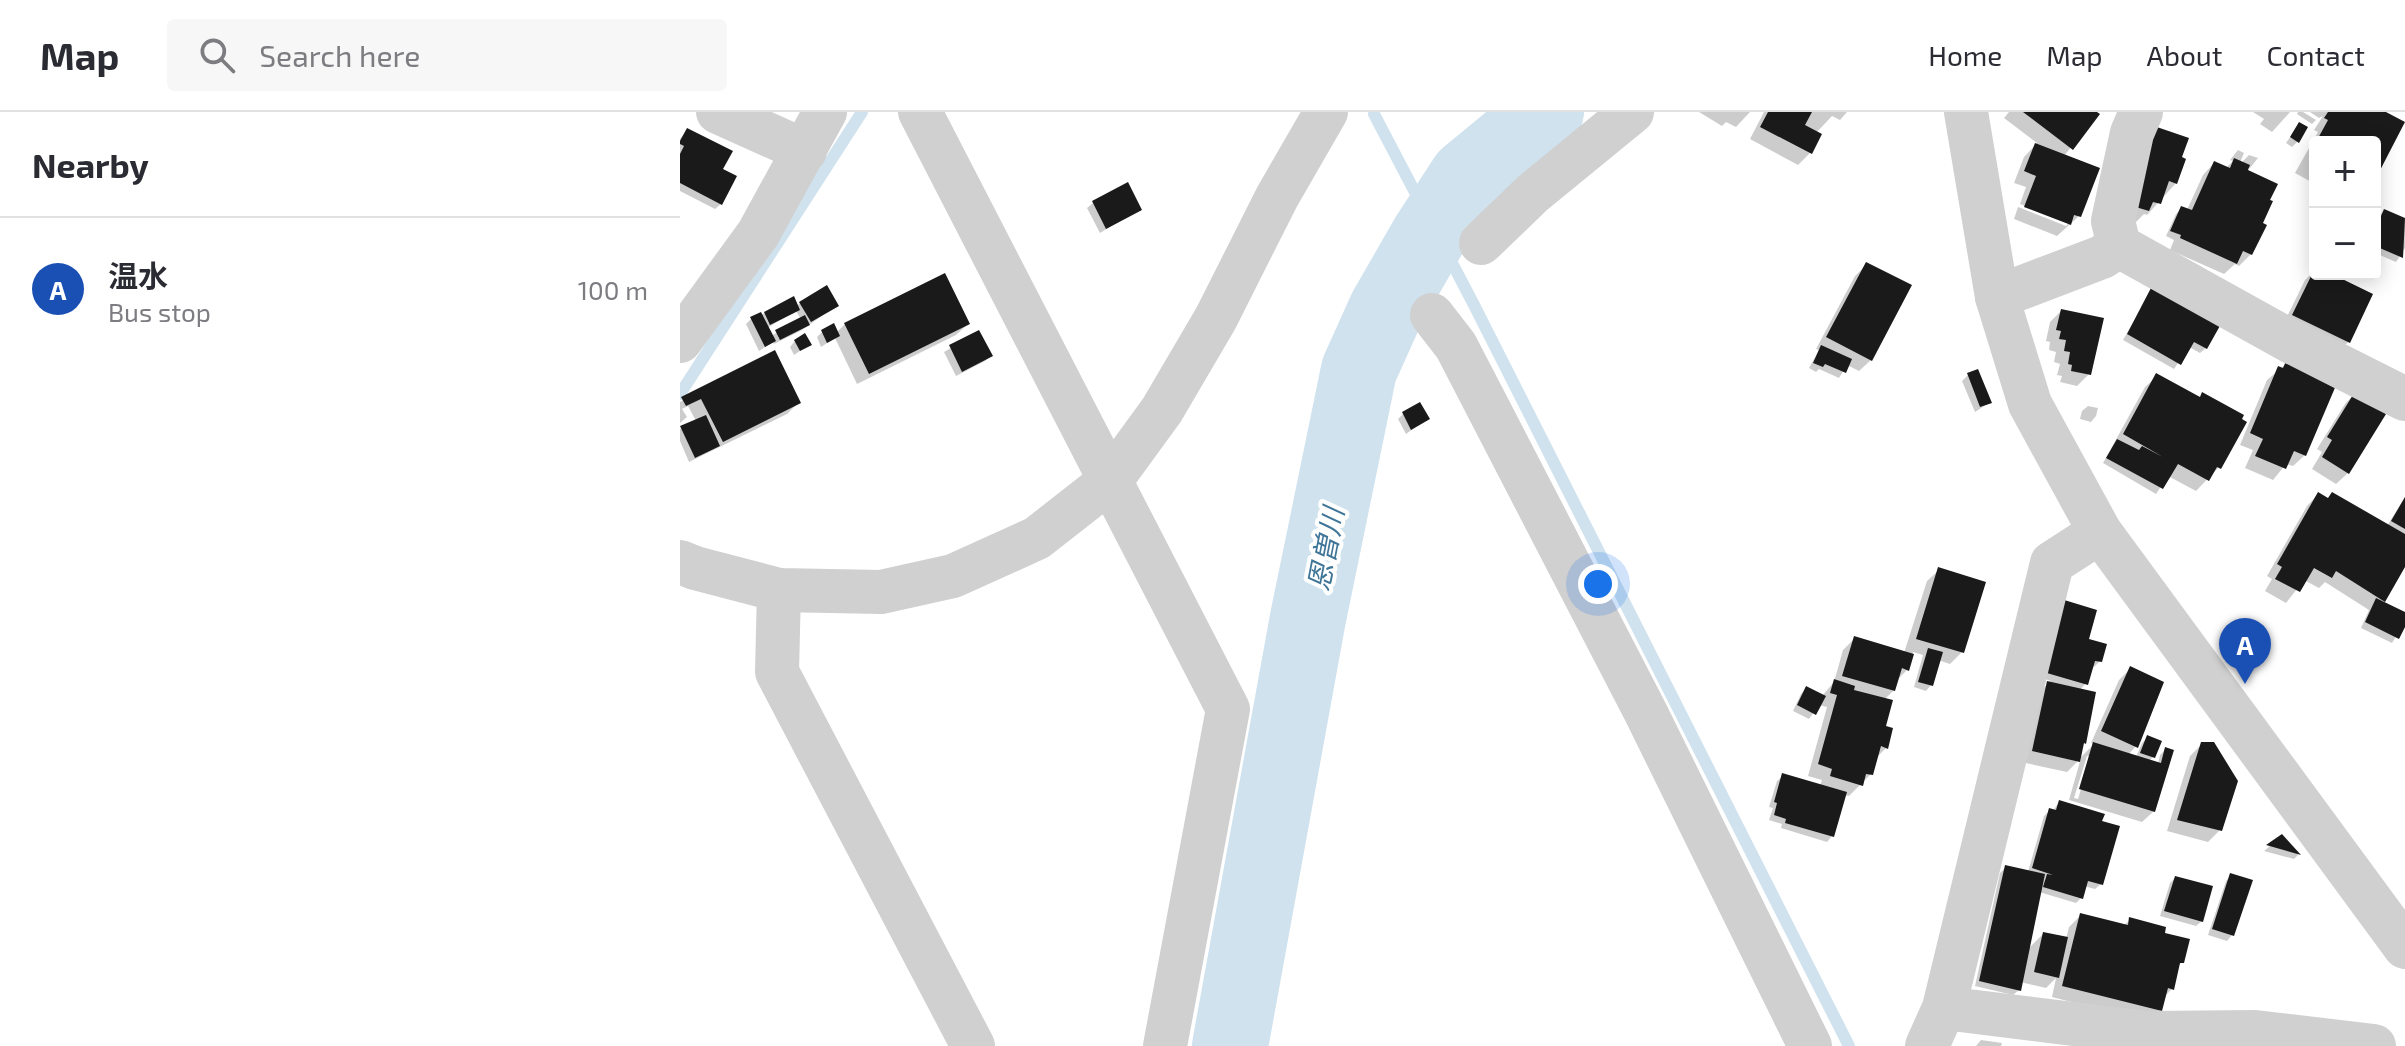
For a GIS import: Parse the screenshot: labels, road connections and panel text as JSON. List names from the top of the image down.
{
  "water": ["恩曽川"],
  "page": {
    "header": "Map",
    "search": "Search here",
    "nav": [
      "Home",
      "Map",
      "About",
      "Contact"
    ],
    "heading": "Nearby",
    "map_buttons": ["+", "−"],
    "list": [
      {
        "mark": "A",
        "name": "温水",
        "note": "Bus stop",
        "value": "100 m"
      }
    ],
    "pins": "A"
  }
}
